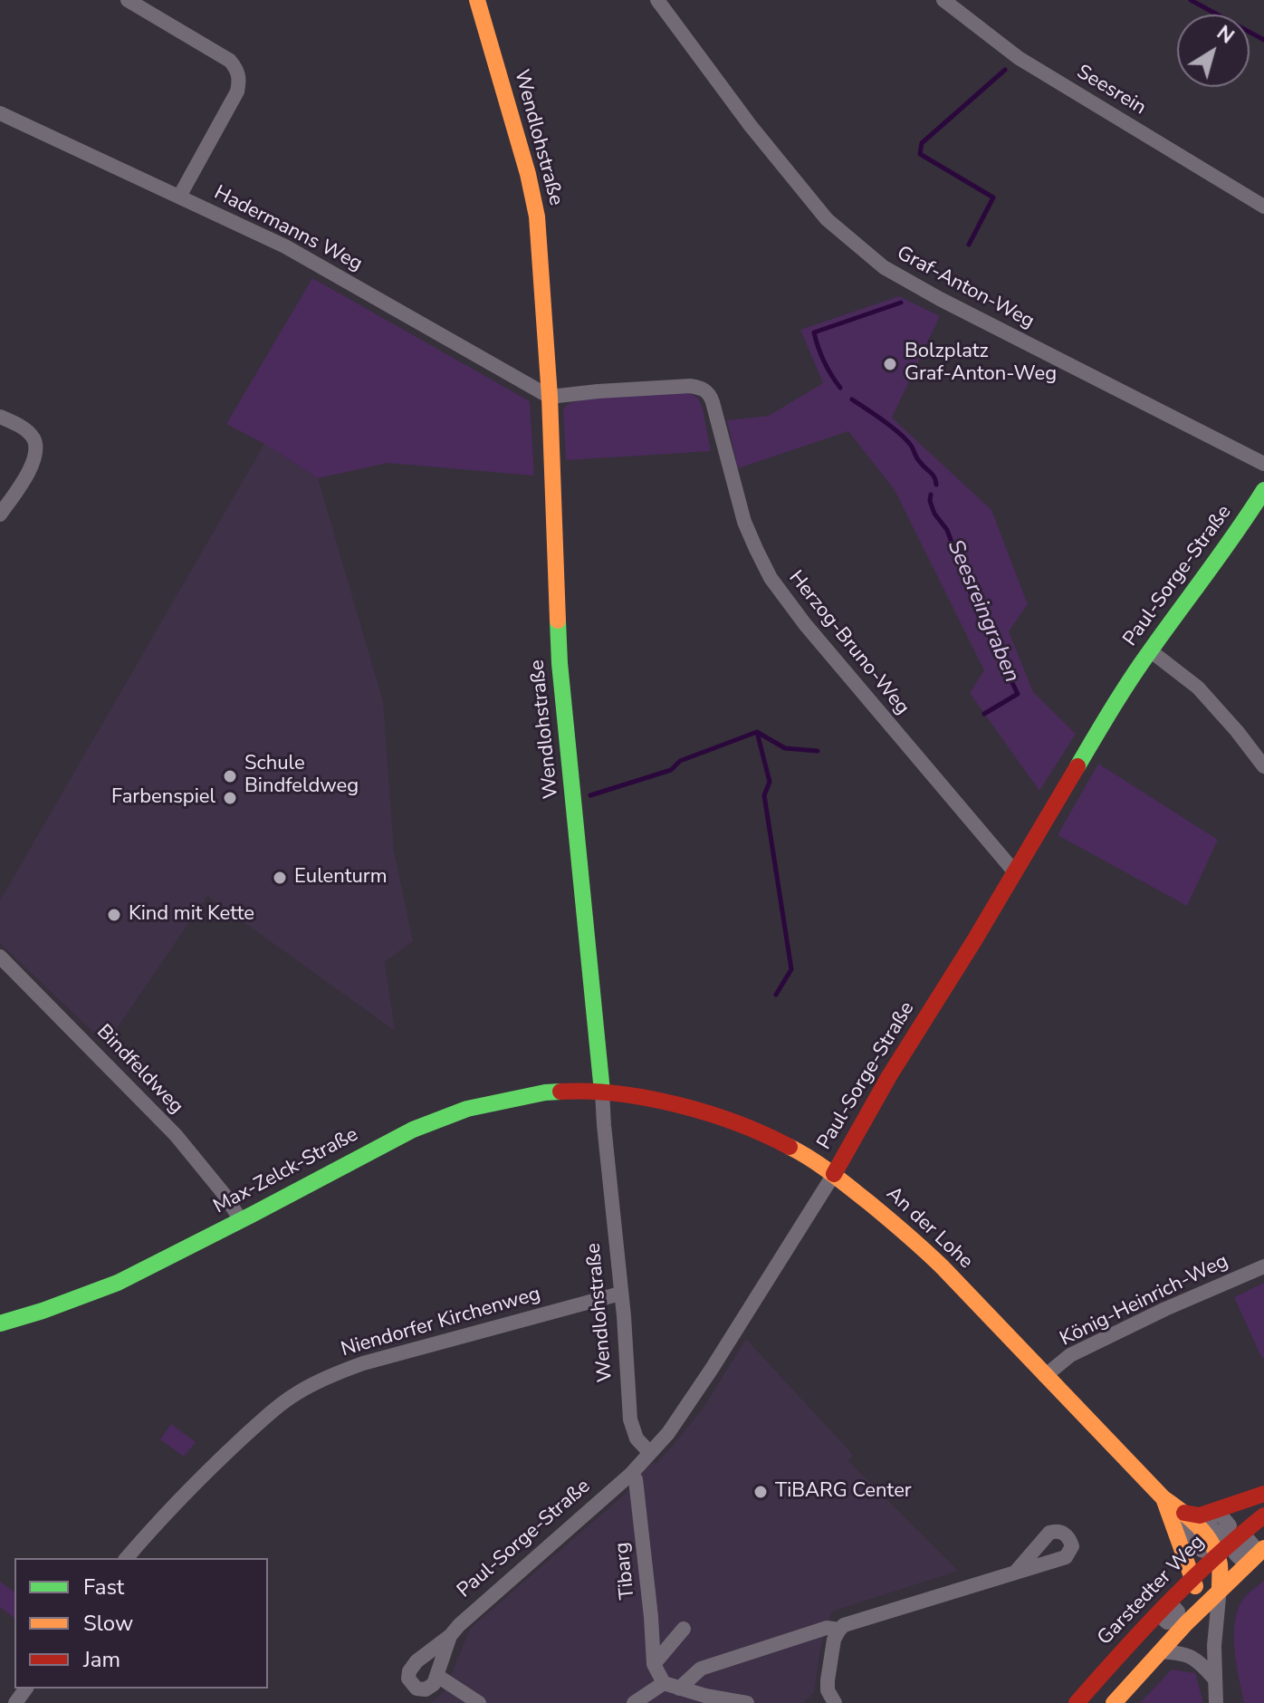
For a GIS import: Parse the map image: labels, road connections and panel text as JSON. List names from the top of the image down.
{
  "streets": {
    "street": [
      "Seesrein",
      "Wendlohstraße",
      "Hadermanns Weg",
      "Graf-Anton-Weg",
      "Paul-Sorge-Straße",
      "Herzog-Bruno-Weg",
      "Bindfeldweg",
      "Max-Zelck-Straße",
      "An der Lohe",
      "König-Heinrich-Weg",
      "Niendorfer Kirchenweg",
      "Tibarg",
      "Garstedter Weg"
    ]
  },
  "crossings": [
    ["Wendlohstraße", "Hadermanns Weg"],
    ["Wendlohstraße", "Paul-Sorge-Straße"],
    ["Wendlohstraße", "Herzog-Bruno-Weg"],
    ["Wendlohstraße", "Max-Zelck-Straße"],
    ["Wendlohstraße", "An der Lohe"],
    ["Wendlohstraße", "Niendorfer Kirchenweg"],
    ["Hadermanns Weg", "Herzog-Bruno-Weg"],
    ["Paul-Sorge-Straße", "Herzog-Bruno-Weg"],
    ["Paul-Sorge-Straße", "An der Lohe"],
    ["Paul-Sorge-Straße", "Tibarg"],
    ["Bindfeldweg", "Max-Zelck-Straße"],
    ["Max-Zelck-Straße", "An der Lohe"],
    ["An der Lohe", "König-Heinrich-Weg"],
    ["An der Lohe", "Garstedter Weg"]
  ],
  "water": ["Seesreingraben"],
  "places": [
    "Bolzplatz Graf-Anton-Weg",
    "Schule Bindfeldweg",
    "Farbenspiel",
    "Eulenturm",
    "Kind mit Kette",
    "TiBARG Center"
  ],
  "legend": ["Fast", "Slow", "Jam"],
  "north": "top right"
}
